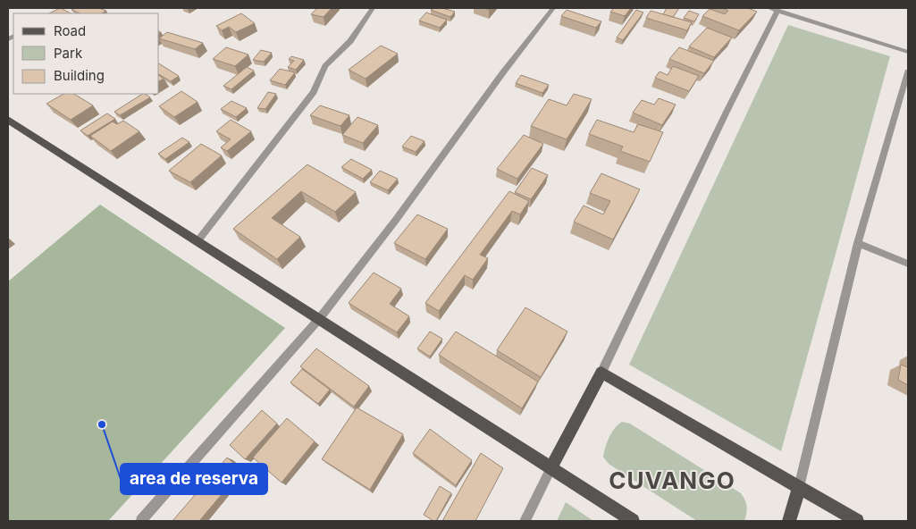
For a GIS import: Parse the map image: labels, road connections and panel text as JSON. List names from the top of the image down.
{
  "districts": ["CUVANGO"],
  "places": ["area de reserva"],
  "legend": ["Road", "Park", "Building"]
}
